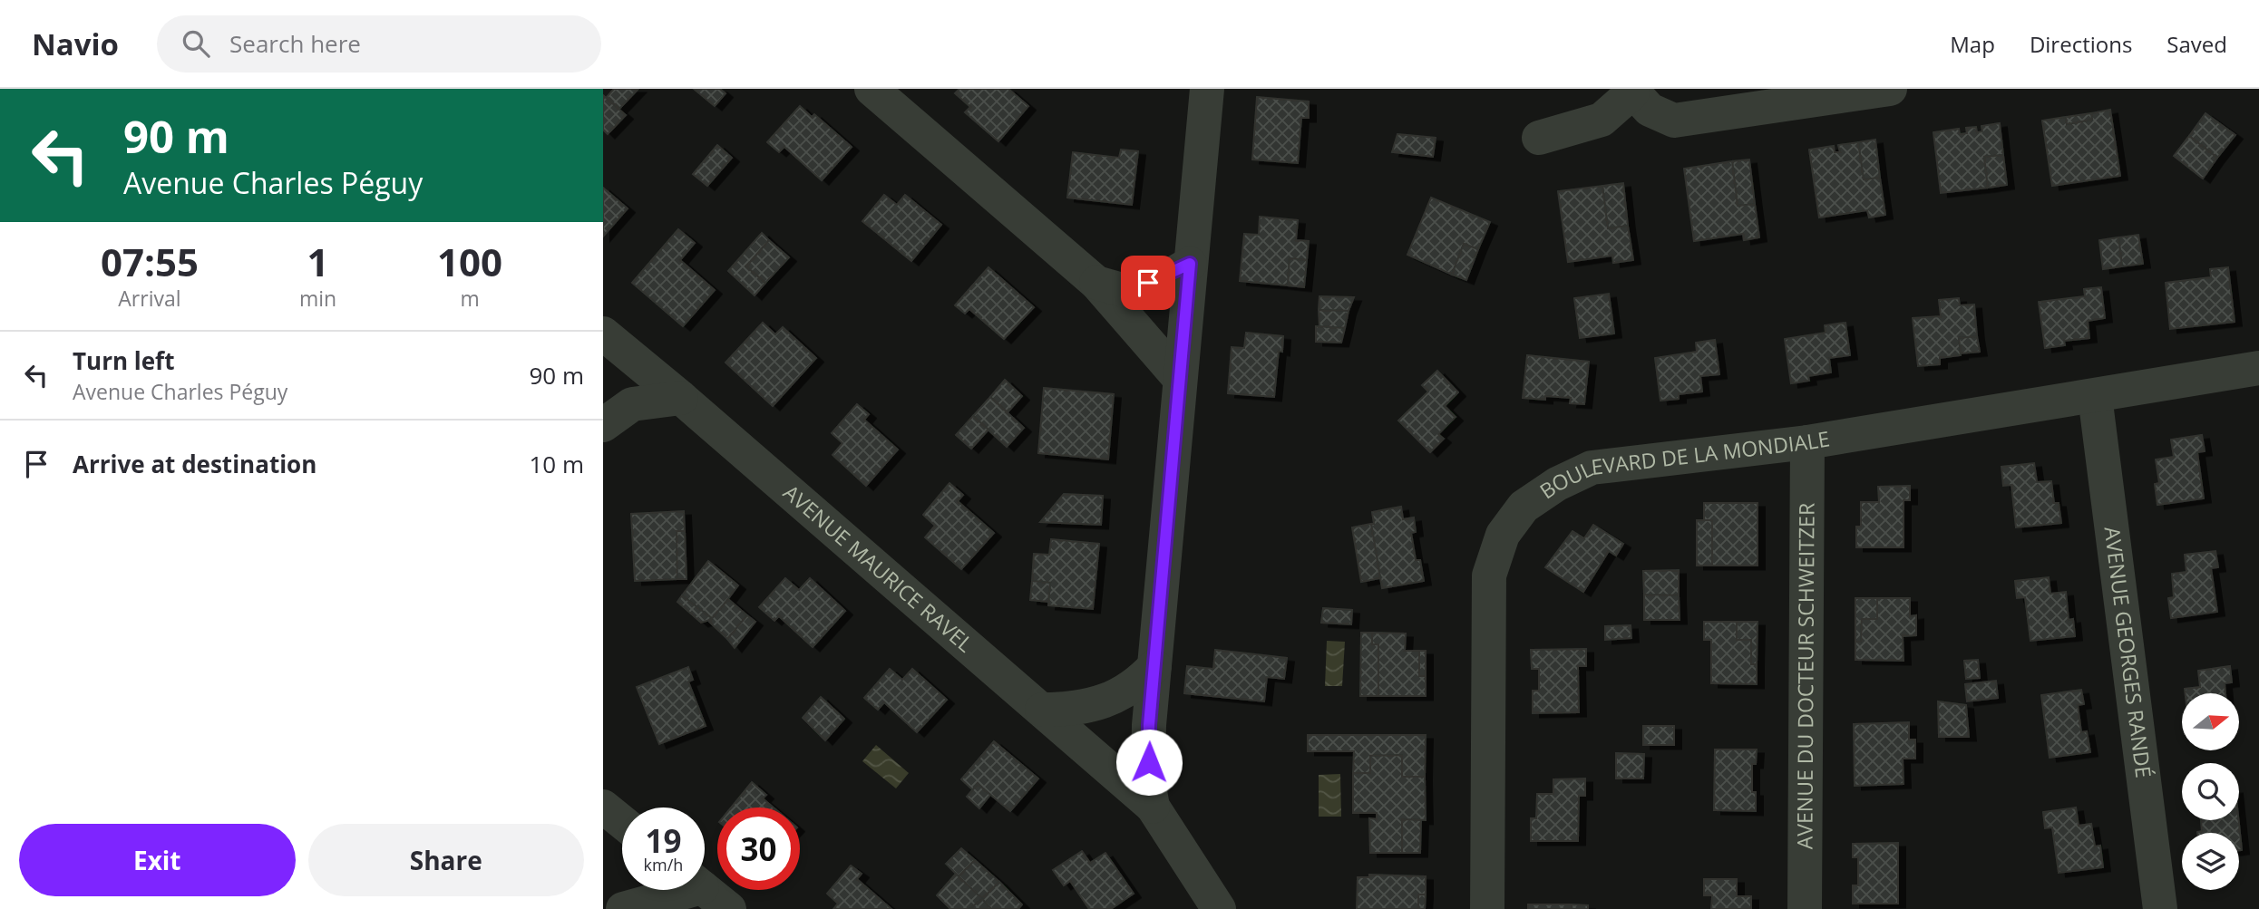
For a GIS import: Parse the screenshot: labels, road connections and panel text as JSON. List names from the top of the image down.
{
  "streets": {
    "street": [
      "BOULEVARD DE LA MONDIALE",
      "AVENUE MAURICE RAVEL",
      "AVENUE GEORGES RANDÉ",
      "AVENUE DU DOCTEUR SCHWEITZER"
    ]
  },
  "crossings": [
    ["BOULEVARD DE LA MONDIALE", "AVENUE GEORGES RANDÉ"],
    ["BOULEVARD DE LA MONDIALE", "AVENUE DU DOCTEUR SCHWEITZER"]
  ],
  "north": "right",
  "page": {
    "header": "Navio",
    "search": "Search here",
    "nav": ["Map", "Directions", "Saved"],
    "turn": ["90 m", "Avenue Charles Péguy"],
    "eta": [
      "07:55",
      "Arrival",
      "1",
      "min",
      "100",
      "m"
    ],
    "list": [
      {
        "name": "Turn left",
        "note": "Avenue Charles Péguy",
        "value": "90 m"
      },
      {
        "name": "Arrive at destination",
        "value": "10 m"
      }
    ],
    "speed": "19 km/h",
    "limit": "30",
    "buttons": ["Exit", "Share"]
  }
}
